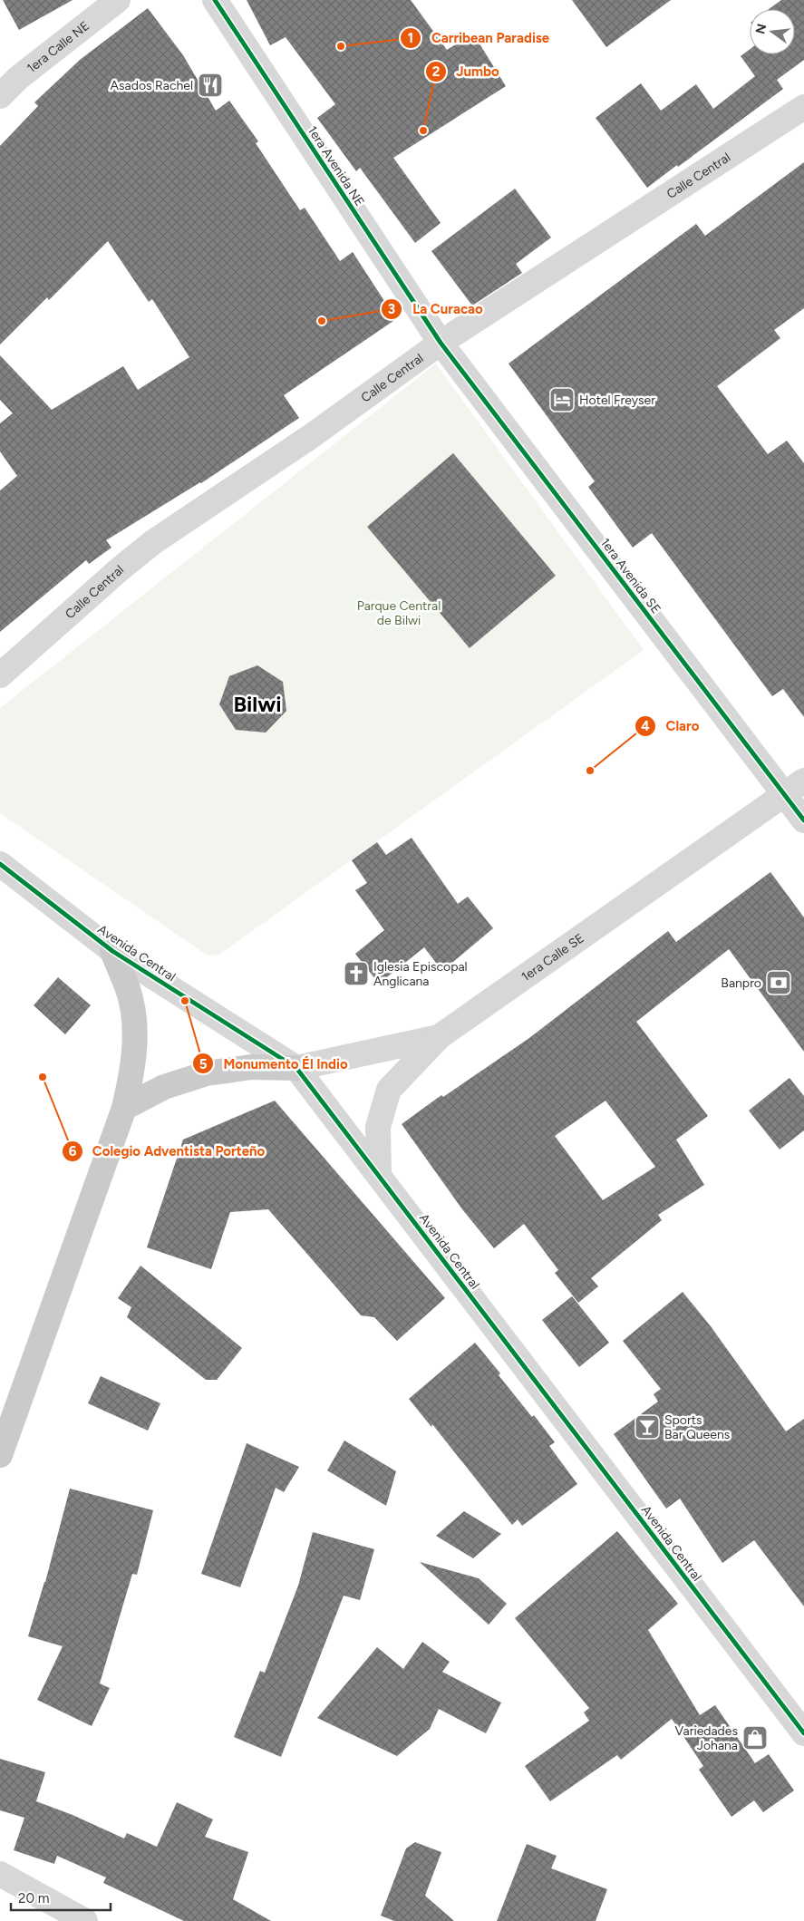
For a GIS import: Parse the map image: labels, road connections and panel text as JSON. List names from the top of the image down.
{
  "streets": {
    "street": [
      "1era Calle NE",
      "1era Avenida NE",
      "Calle Central",
      "1era Avenida SE",
      "Avenida Central",
      "1era Calle SE"
    ]
  },
  "crossings": [
    ["1era Avenida NE", "Calle Central"],
    ["1era Avenida NE", "1era Avenida SE"],
    ["Calle Central", "1era Avenida SE"],
    ["1era Avenida SE", "1era Calle SE"],
    ["Avenida Central", "1era Calle SE"]
  ],
  "districts": ["Bilwi"],
  "parks": ["Parque Central de Bilwi"],
  "places": {
    "other": [
      "Carribean Paradise",
      "Jumbo",
      "La Curacao",
      "Claro",
      "Monumento Él Indio",
      "Colegio Adventista Porteño"
    ],
    "restaurant": ["Asados Rachel"],
    "hotel": ["Hotel Freyser"],
    "church": ["Iglesia Episcopal Anglicana"],
    "bank": ["Banpro"],
    "bar": ["Sports Bar Queens"],
    "shop": ["Variedades Johana"]
  },
  "scale_bar": "20 m",
  "north": "left"
}
